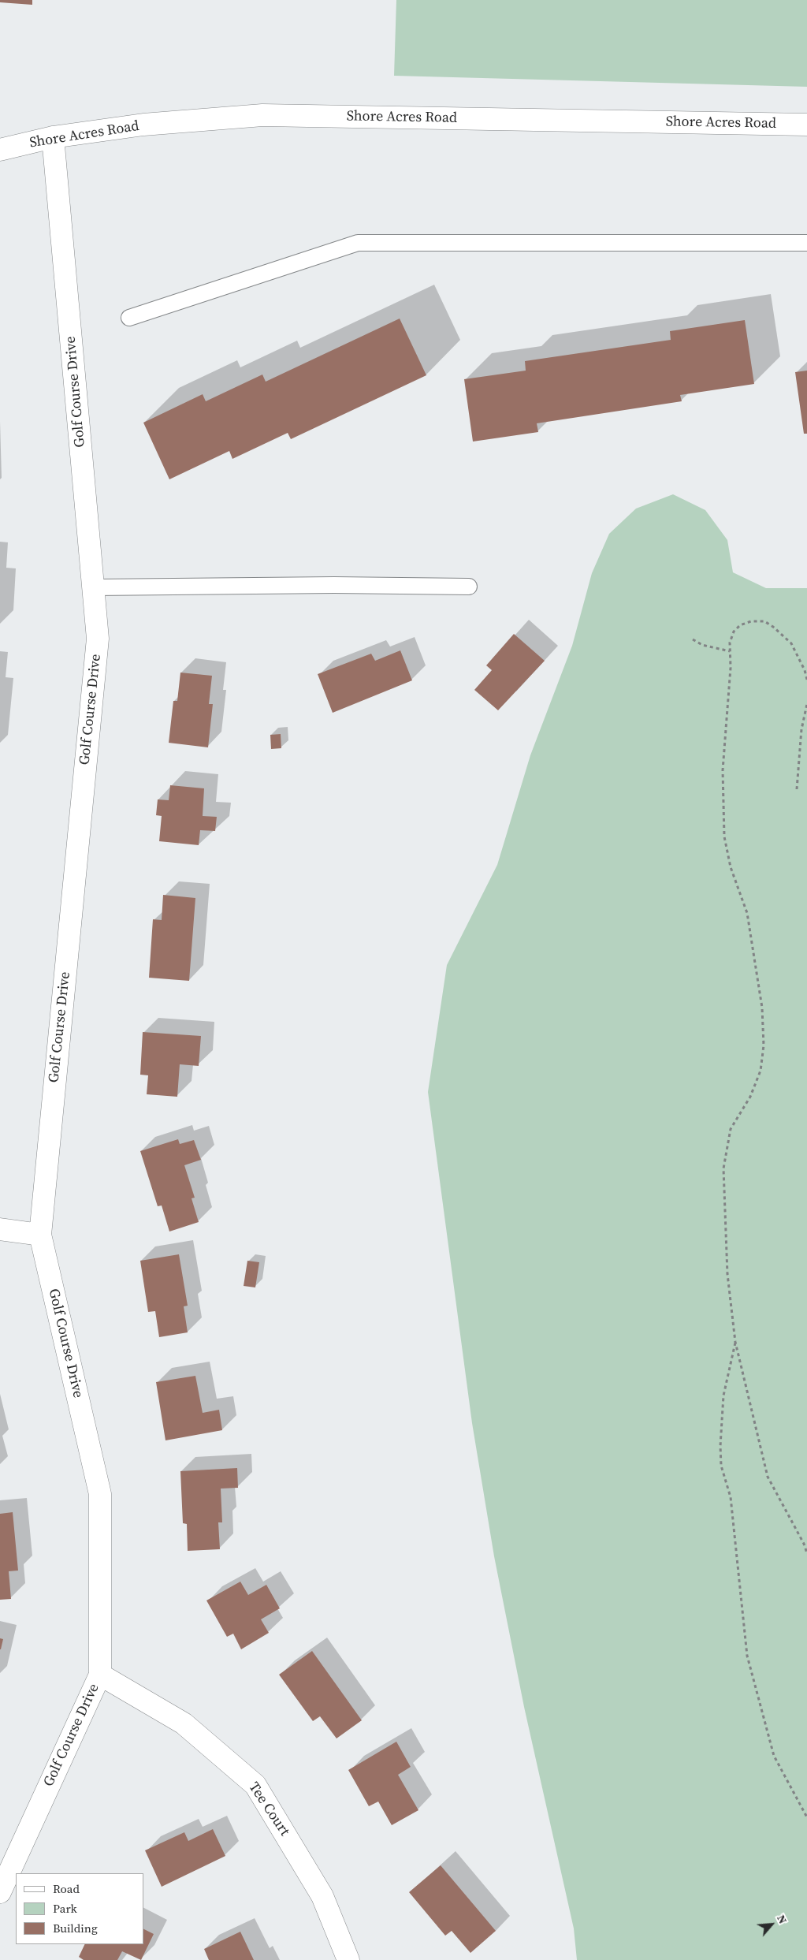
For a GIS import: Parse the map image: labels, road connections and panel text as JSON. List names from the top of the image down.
{
  "streets": {
    "street": ["Shore Acres Road", "Golf Course Drive", "Tee Court"]
  },
  "crossings": [
    ["Shore Acres Road", "Golf Course Drive"],
    ["Golf Course Drive", "Tee Court"]
  ],
  "legend": ["Road", "Park", "Building"],
  "north": "top right"
}
